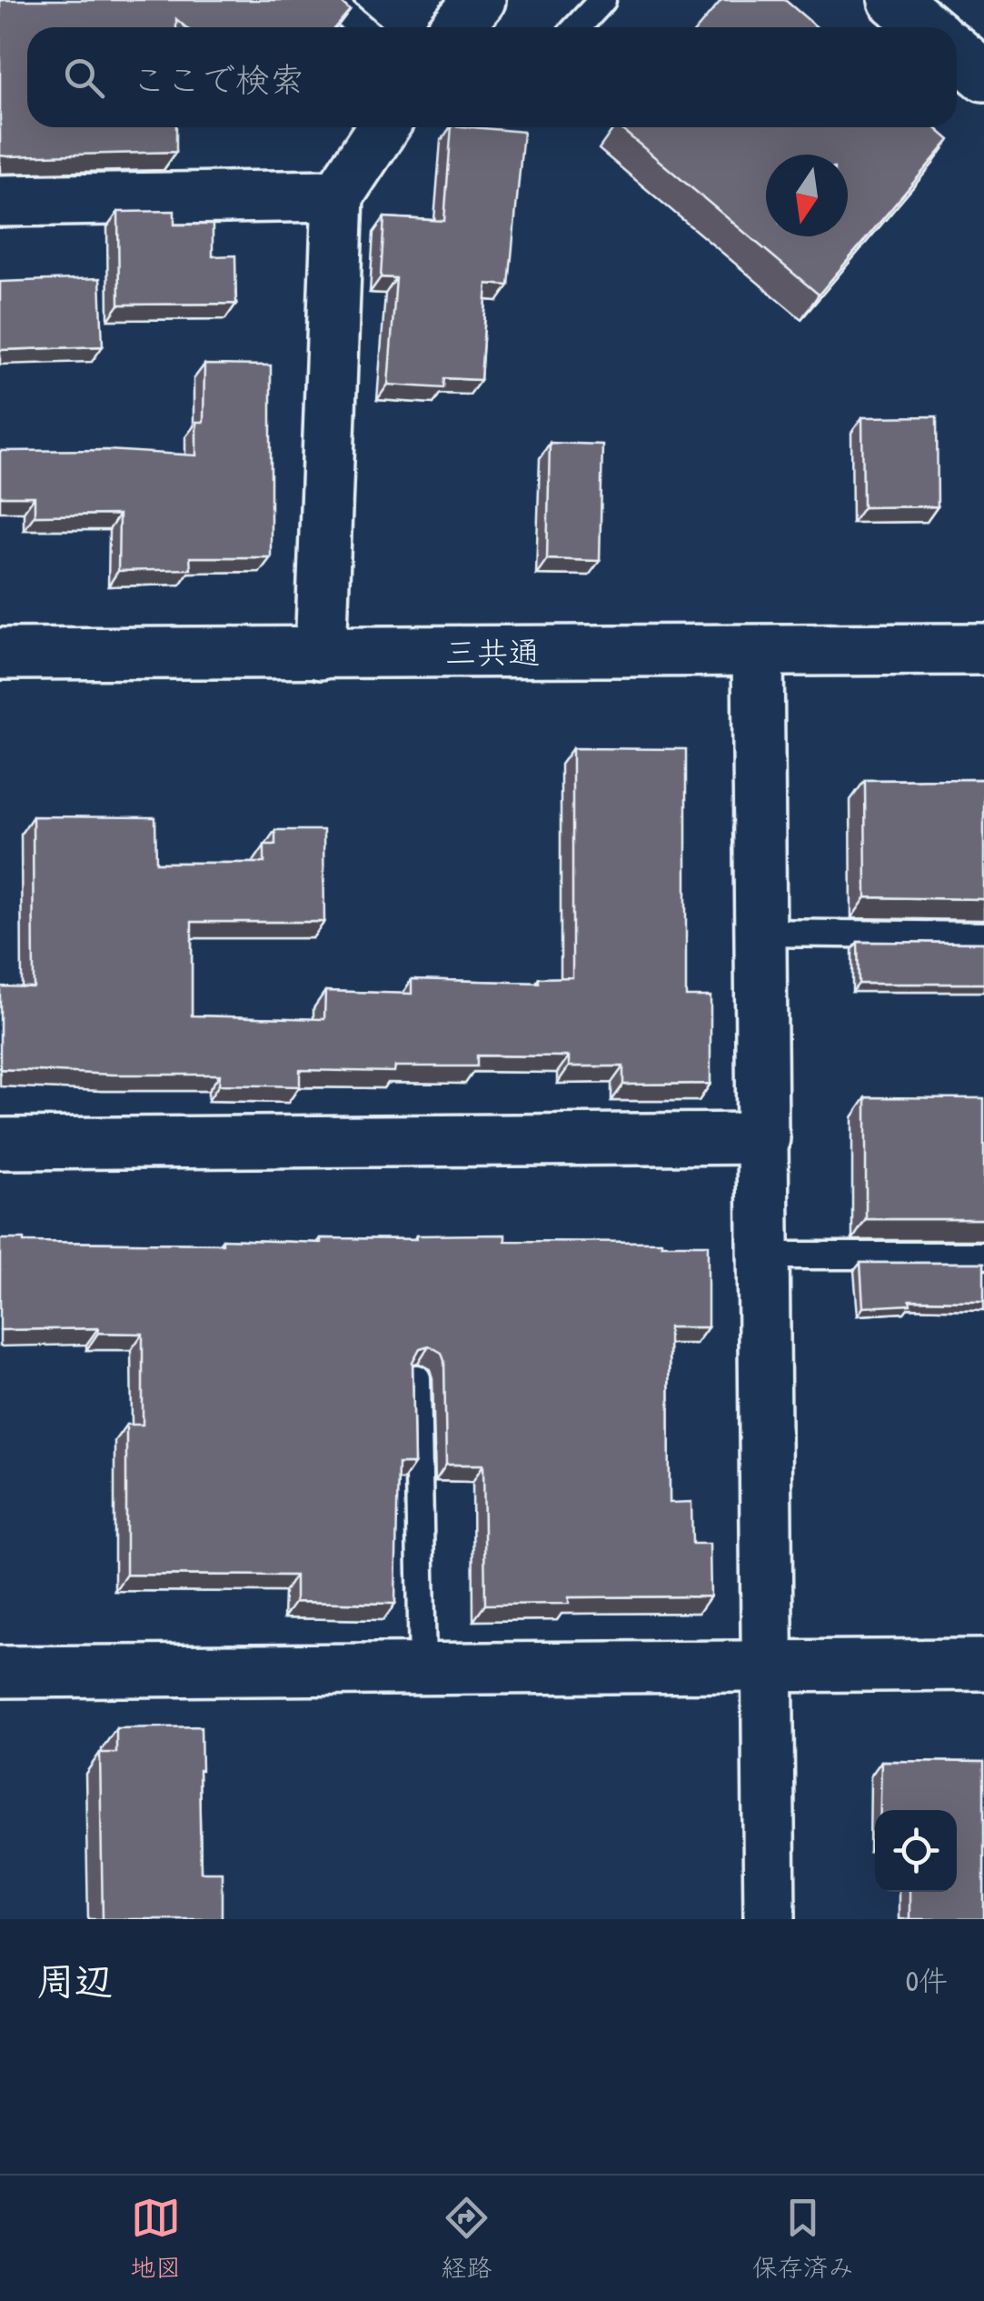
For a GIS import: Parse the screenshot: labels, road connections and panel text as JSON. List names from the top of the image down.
{
  "streets": {
    "street": ["三共通"]
  },
  "north": "bottom",
  "page": {
    "search": "ここで検索",
    "heading": ["周辺", "0件"],
    "nav": ["地図", "経路", "保存済み"]
  }
}
